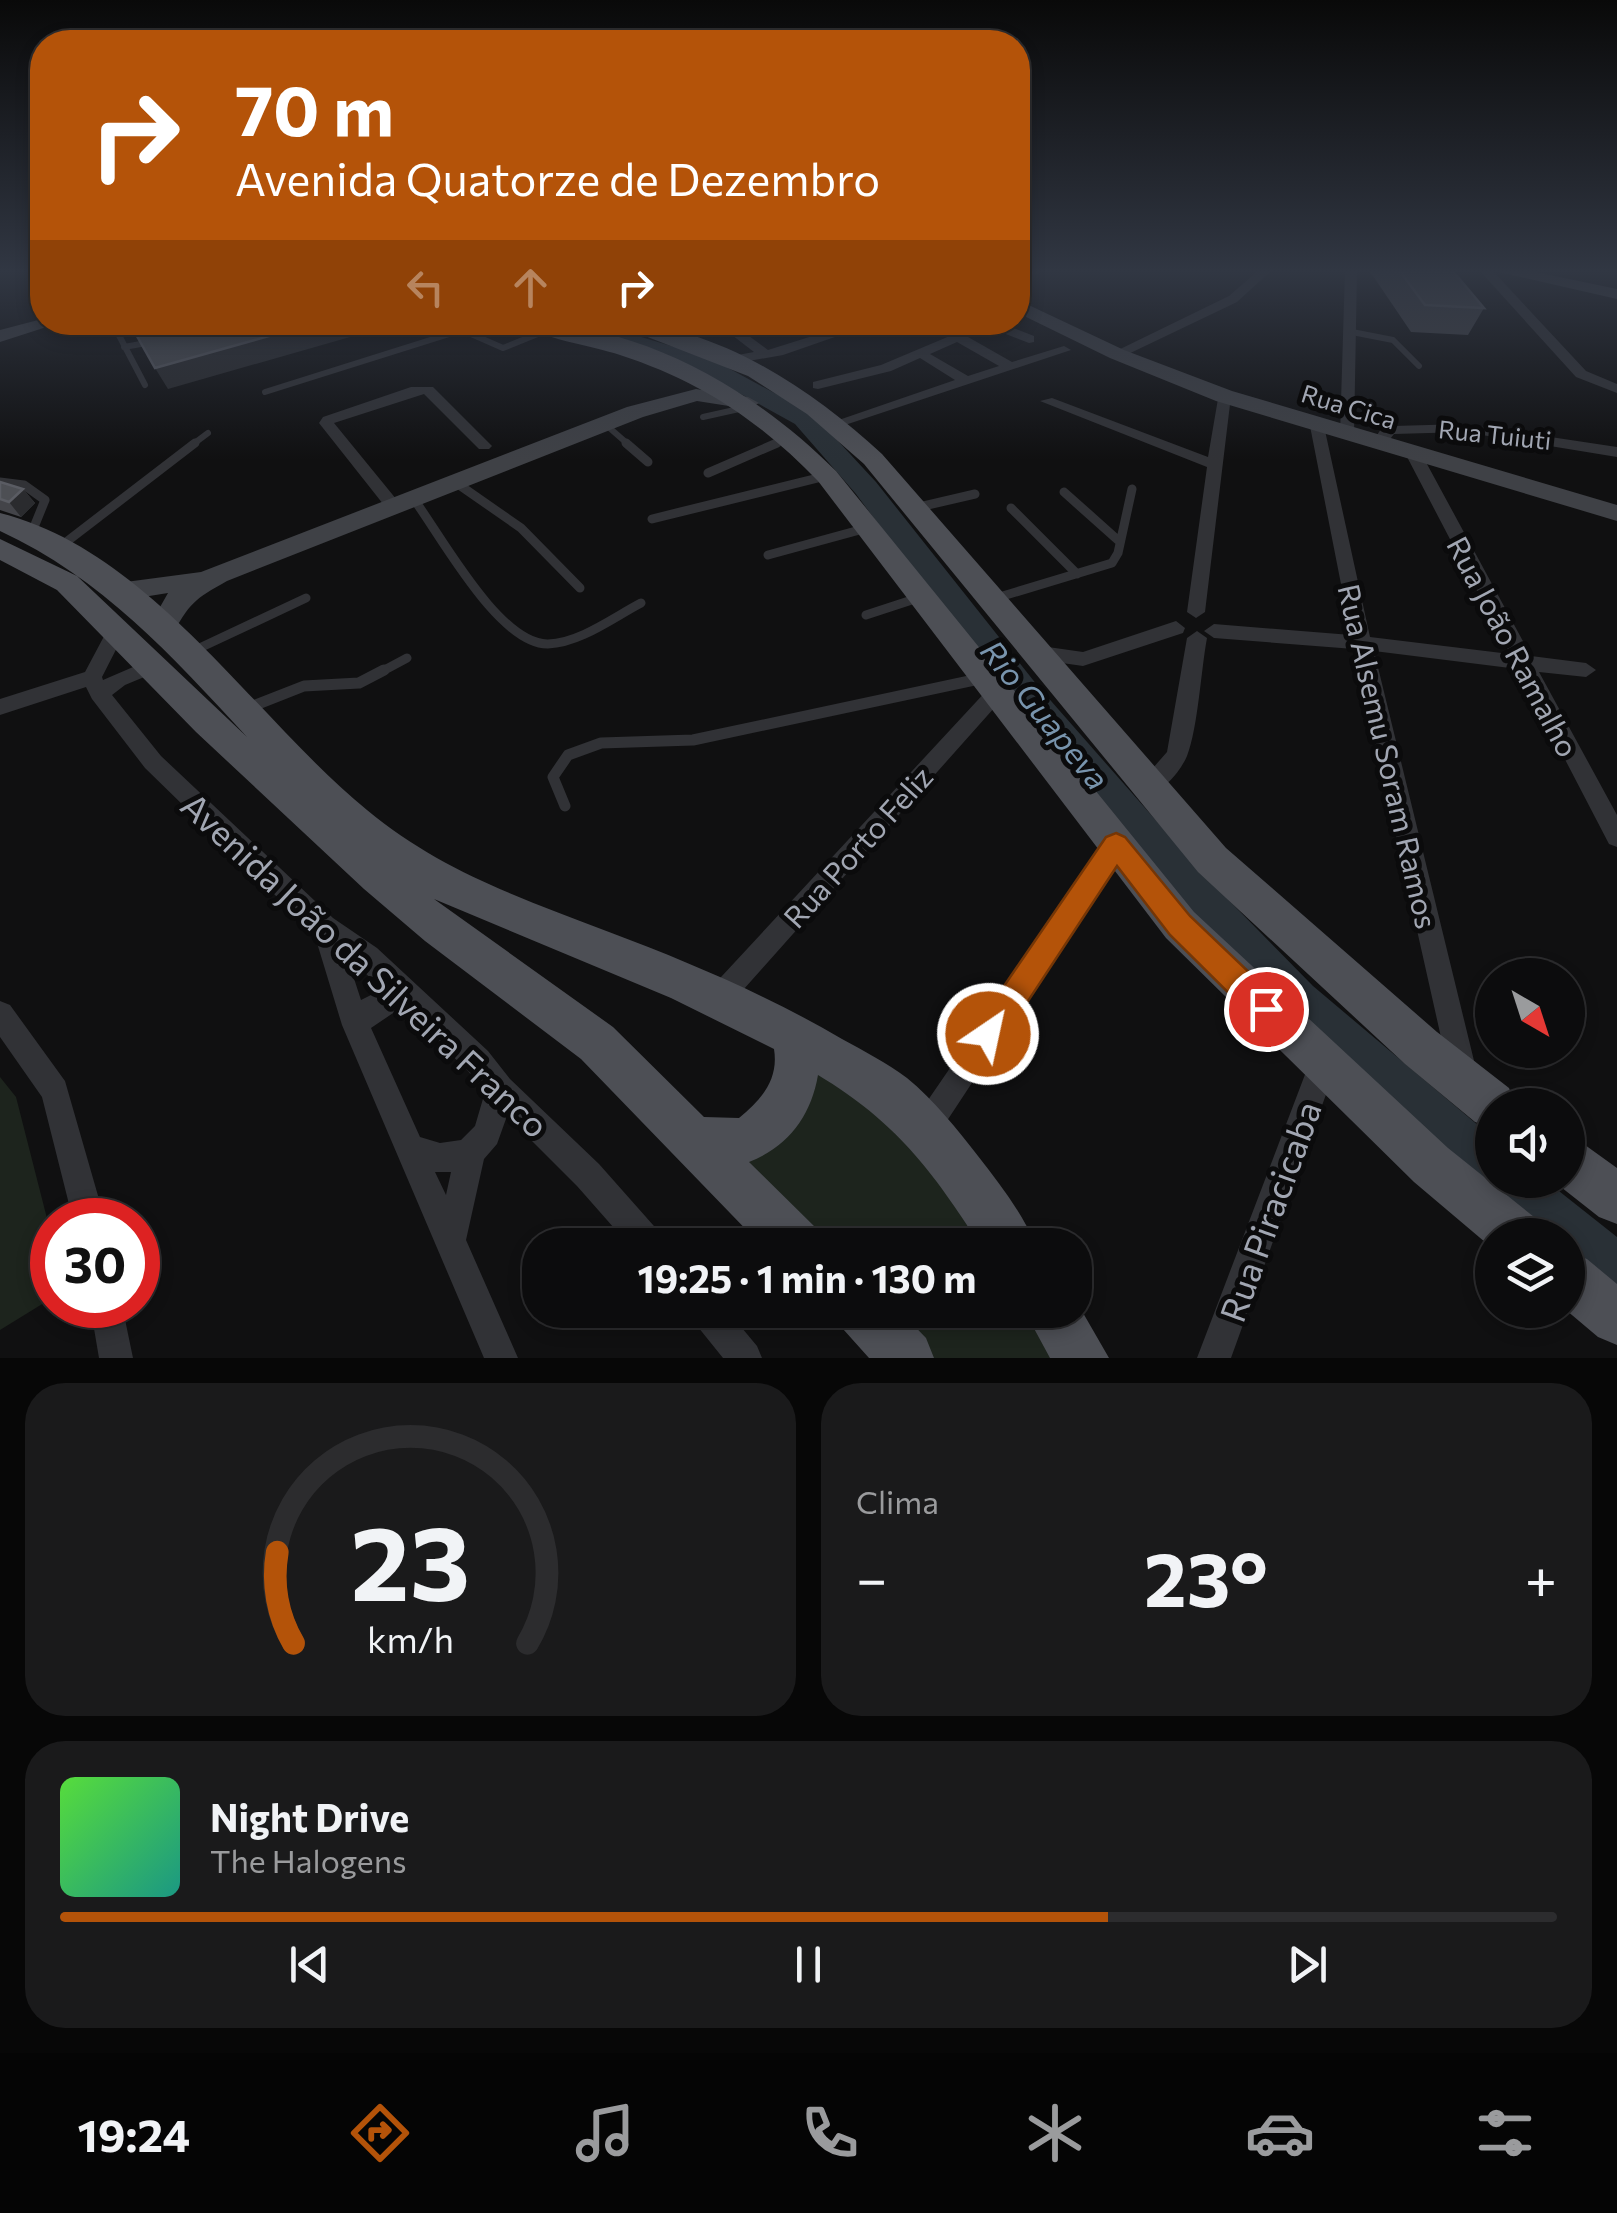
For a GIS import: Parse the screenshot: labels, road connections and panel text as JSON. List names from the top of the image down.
{
  "streets": {
    "street": [
      "Rua Cica",
      "Rua Tuiuti",
      "Rua João Ramalho",
      "Rua Alsemu Soram Ramos",
      "Rua Porto Feliz",
      "Avenida João da Silveira Franco",
      "Rua Piracicaba"
    ]
  },
  "crossings": [
    ["Rua Cica", "Rua Tuiuti"],
    ["Rua Cica", "Rua João Ramalho"],
    ["Rua Cica", "Rua Alsemu Soram Ramos"]
  ],
  "water": ["Rio Guapeva"],
  "north": "bottom right",
  "page": {
    "turn": ["70 m", "Avenida Quatorze de Dezembro"],
    "limit": "30",
    "trip": "19:25 · 1 min · 130 m",
    "tile": "Clima",
    "heat": ["−", "23°", "+"],
    "song": ["Night Drive", "The Halogens"],
    "tabs": "19:24",
    "gauge": ["23", "km/h"]
  }
}
